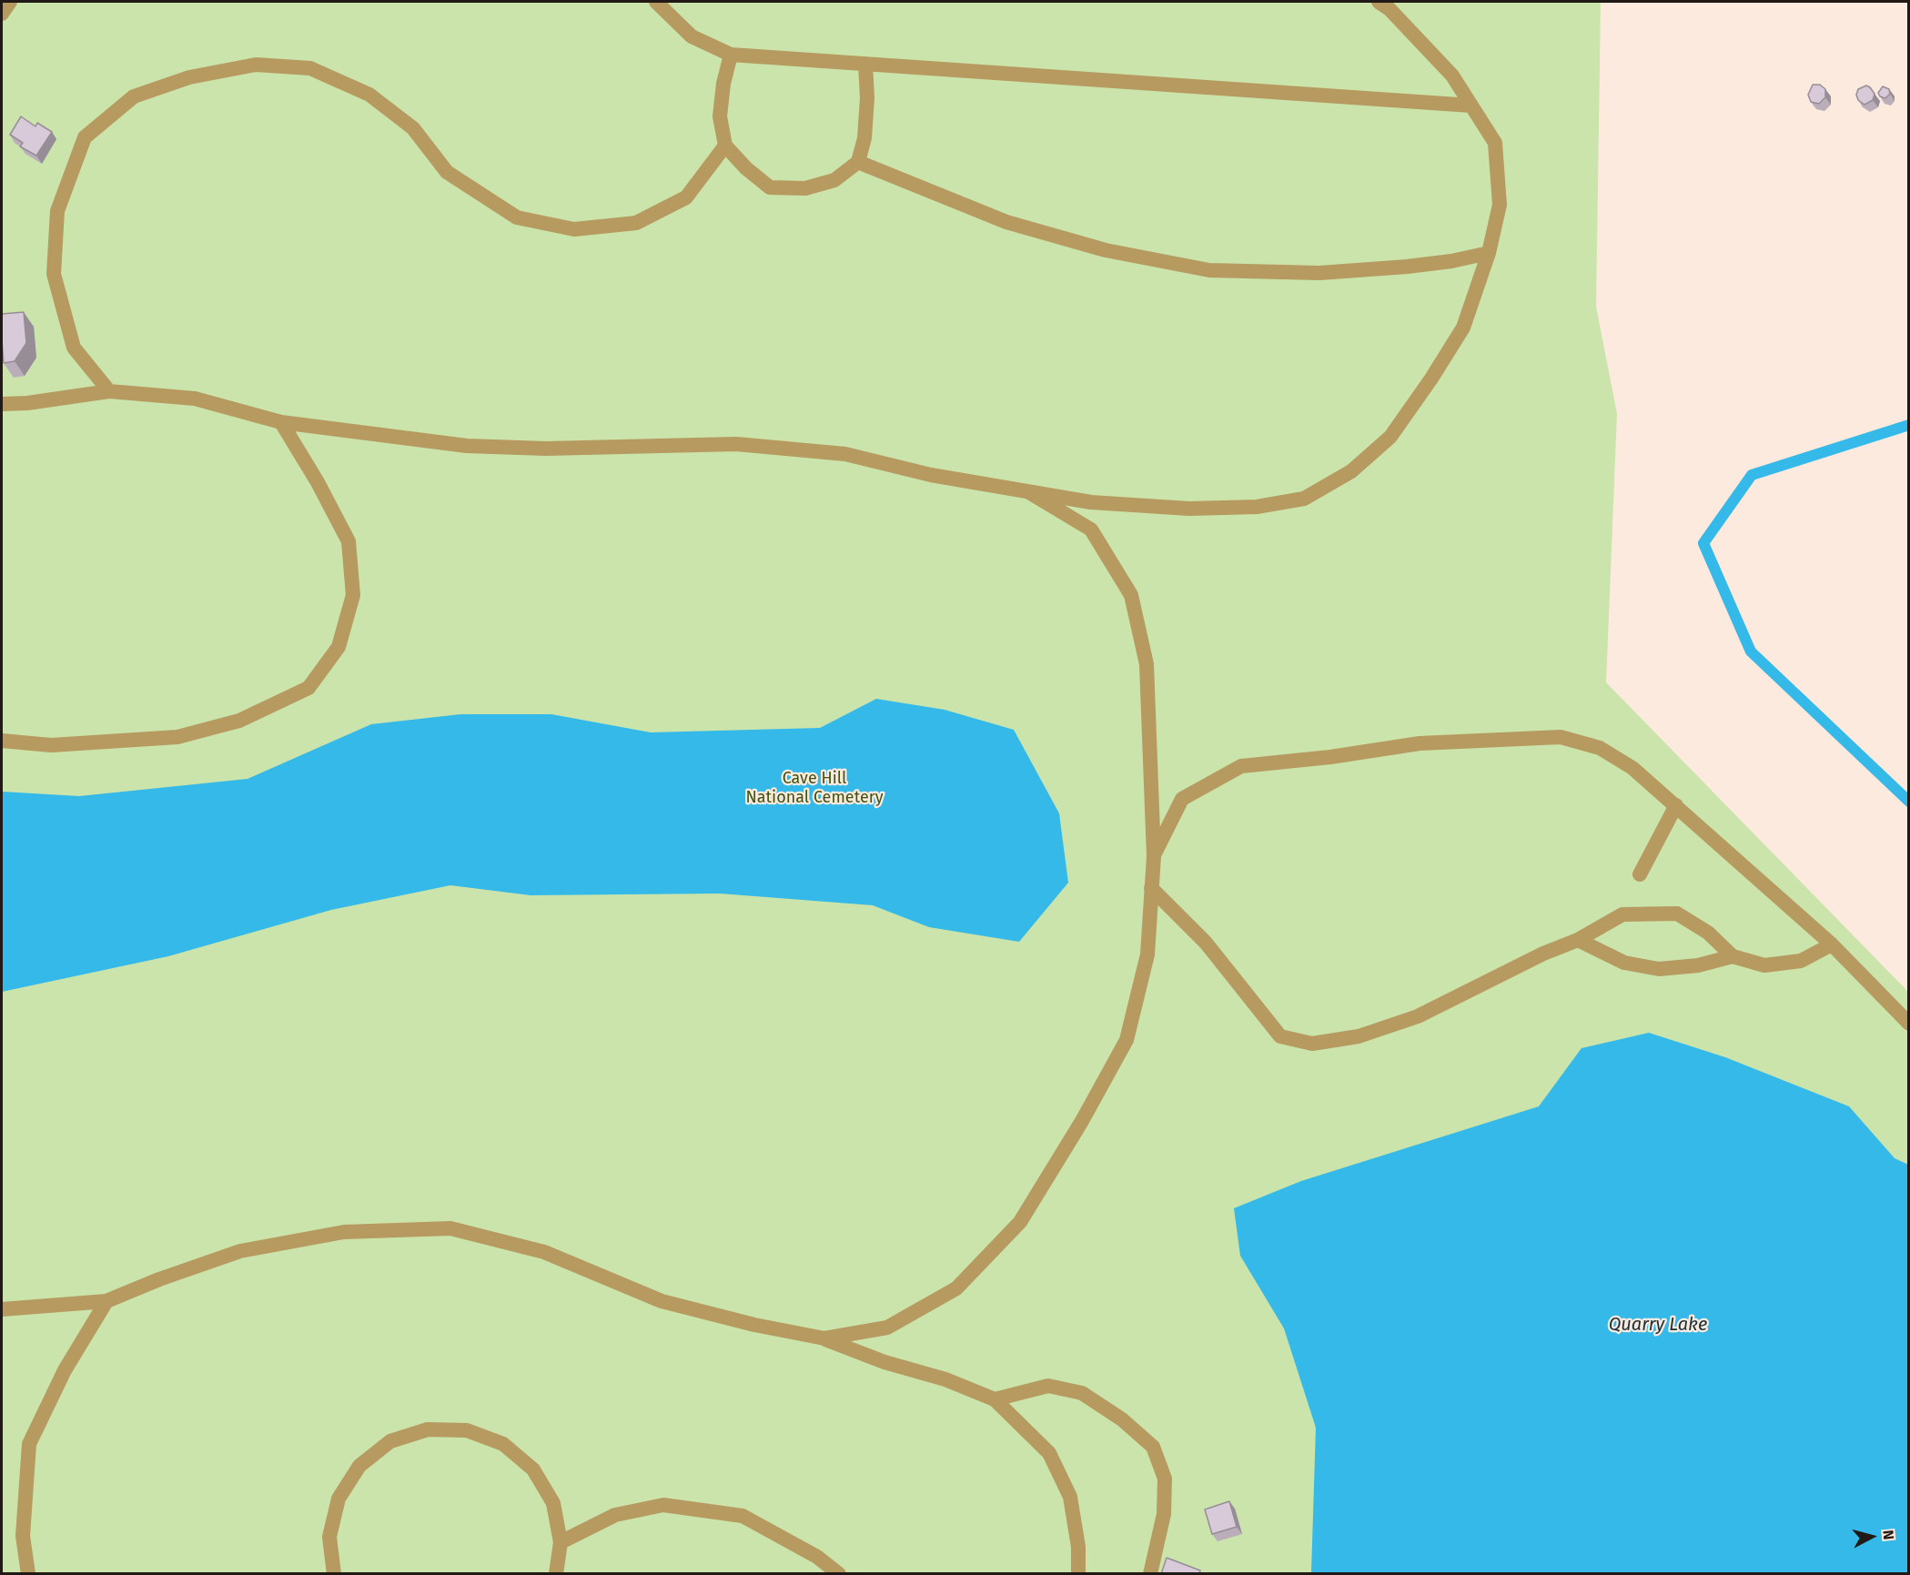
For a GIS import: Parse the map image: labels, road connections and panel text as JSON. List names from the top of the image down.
{
  "water": ["Quarry Lake"],
  "parks": ["Cave Hill National Cemetery"],
  "north": "right"
}
